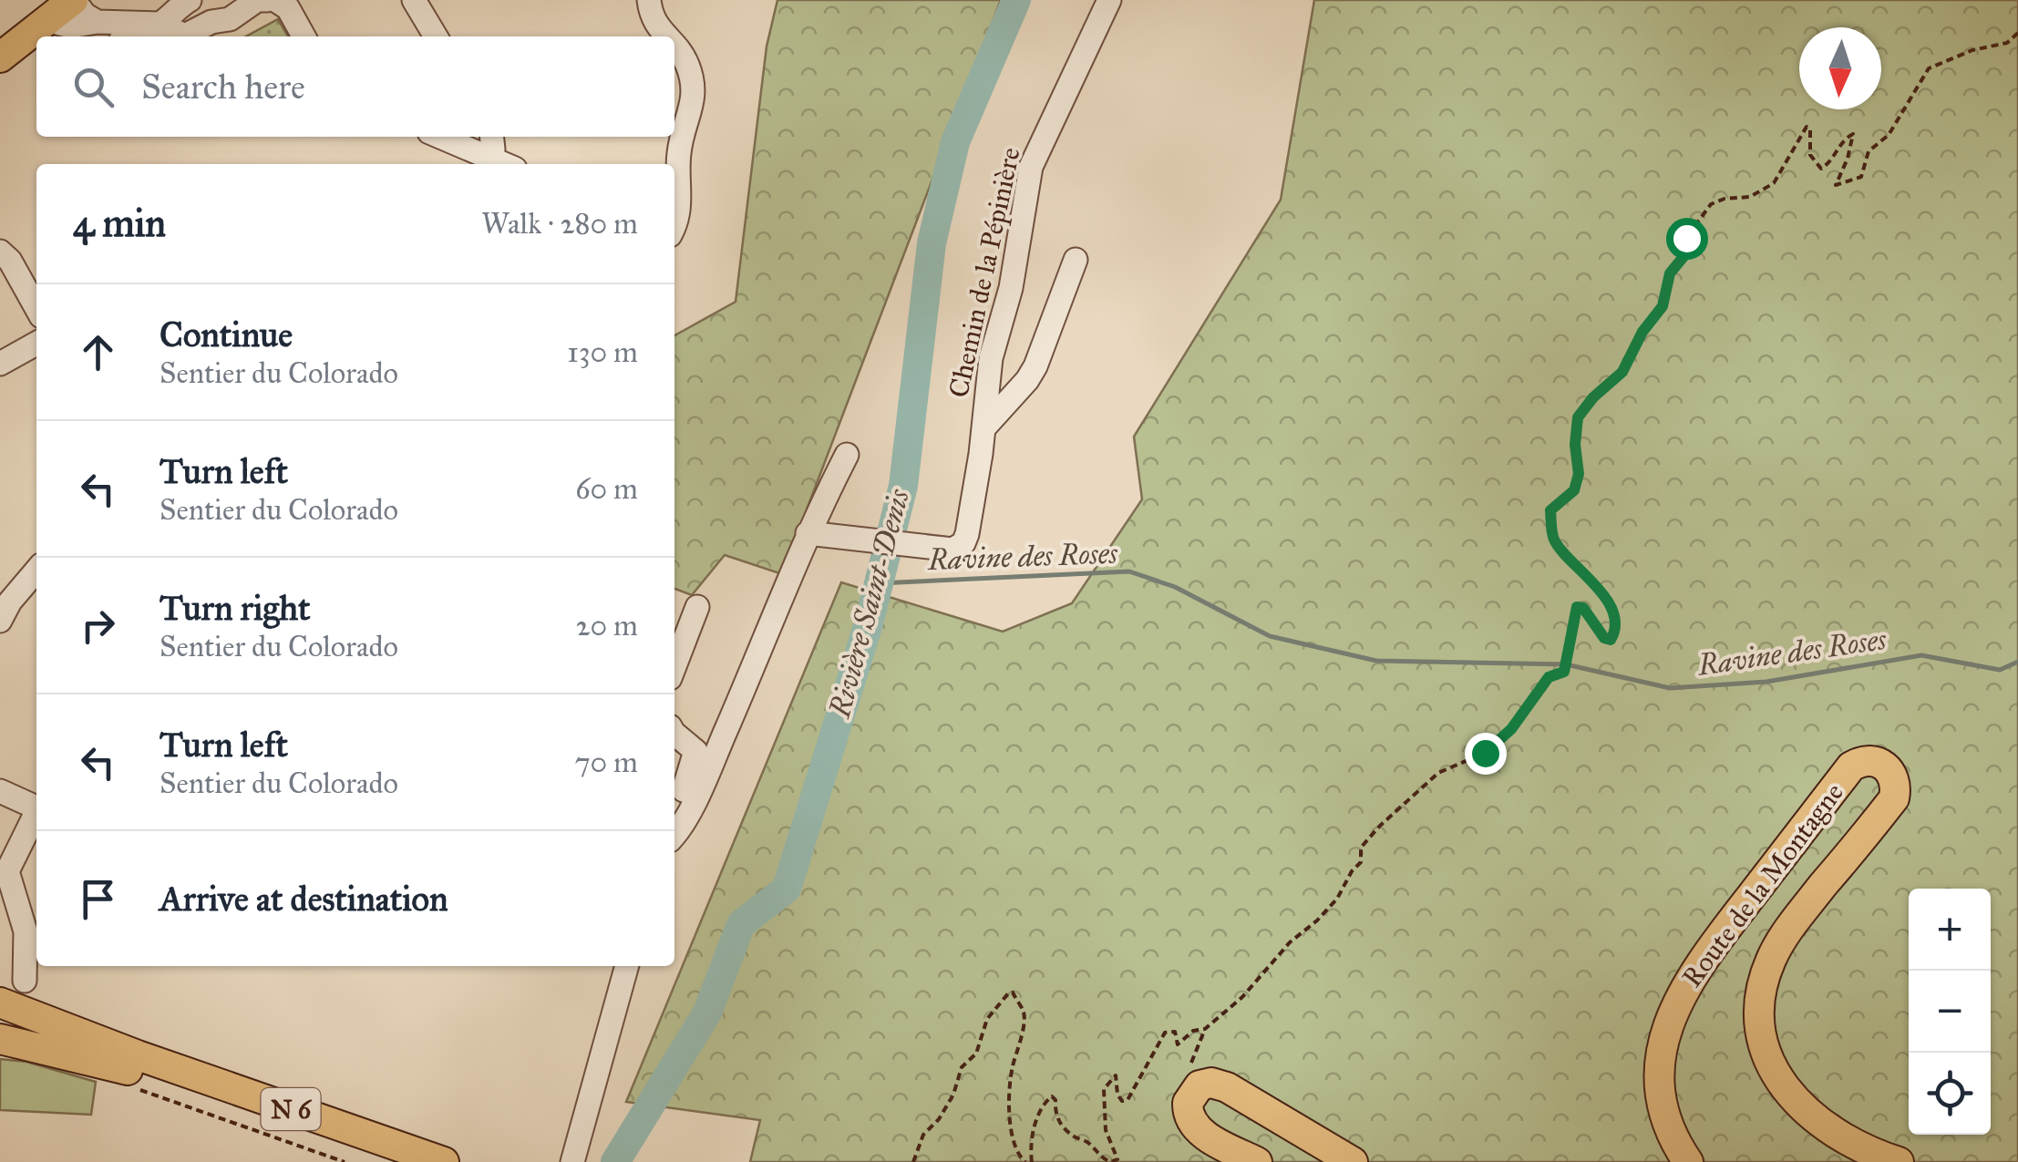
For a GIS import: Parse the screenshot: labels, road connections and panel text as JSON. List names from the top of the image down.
{
  "streets": {
    "main road": ["Route de la Montagne", "N 6"],
    "street": ["Chemin de la Pépinière"]
  },
  "water": ["Ravine des Roses", "Rivière Saint-Denis"],
  "north": "bottom",
  "page": {
    "search": "Search here",
    "heading": ["4 min", "Walk · 280 m"],
    "list": [
      ["Continue", "Sentier du Colorado", "130 m"],
      ["Turn left", "Sentier du Colorado", "60 m"],
      ["Turn right", "Sentier du Colorado", "20 m"],
      ["Turn left", "Sentier du Colorado", "70 m"],
      "Arrive at destination"
    ],
    "map_buttons": ["+", "−"]
  }
}
